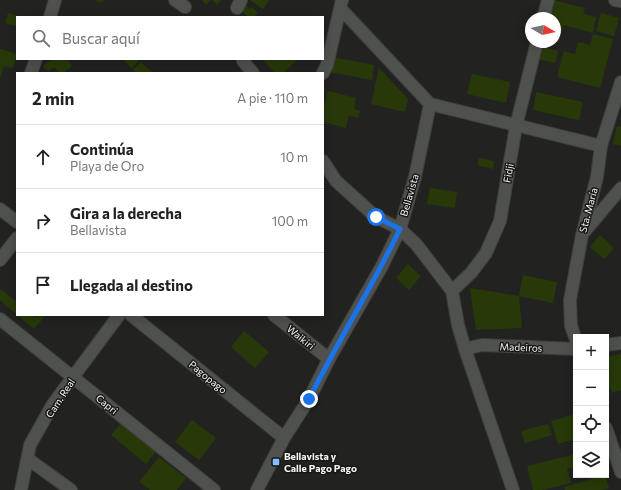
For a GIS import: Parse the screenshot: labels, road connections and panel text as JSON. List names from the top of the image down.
{
  "streets": {
    "street": [
      "Fidji",
      "Bellavista",
      "Sta. María",
      "Waikiri",
      "Madeiros",
      "Pagopago",
      "Cam. Real",
      "Capri"
    ]
  },
  "crossings": [
    ["Bellavista", "Waikiri"],
    ["Bellavista", "Pagopago"],
    ["Cam. Real", "Capri"]
  ],
  "places": {
    "transit": ["Bellavista y Calle Pago Pago"]
  },
  "north": "right",
  "page": {
    "search": "Buscar aquí",
    "heading": ["2 min", "A pie · 110 m"],
    "list": [
      ["Continúa", "Playa de Oro", "10 m"],
      ["Gira a la derecha", "Bellavista", "100 m"],
      "Llegada al destino"
    ],
    "map_buttons": ["+", "−"]
  }
}
